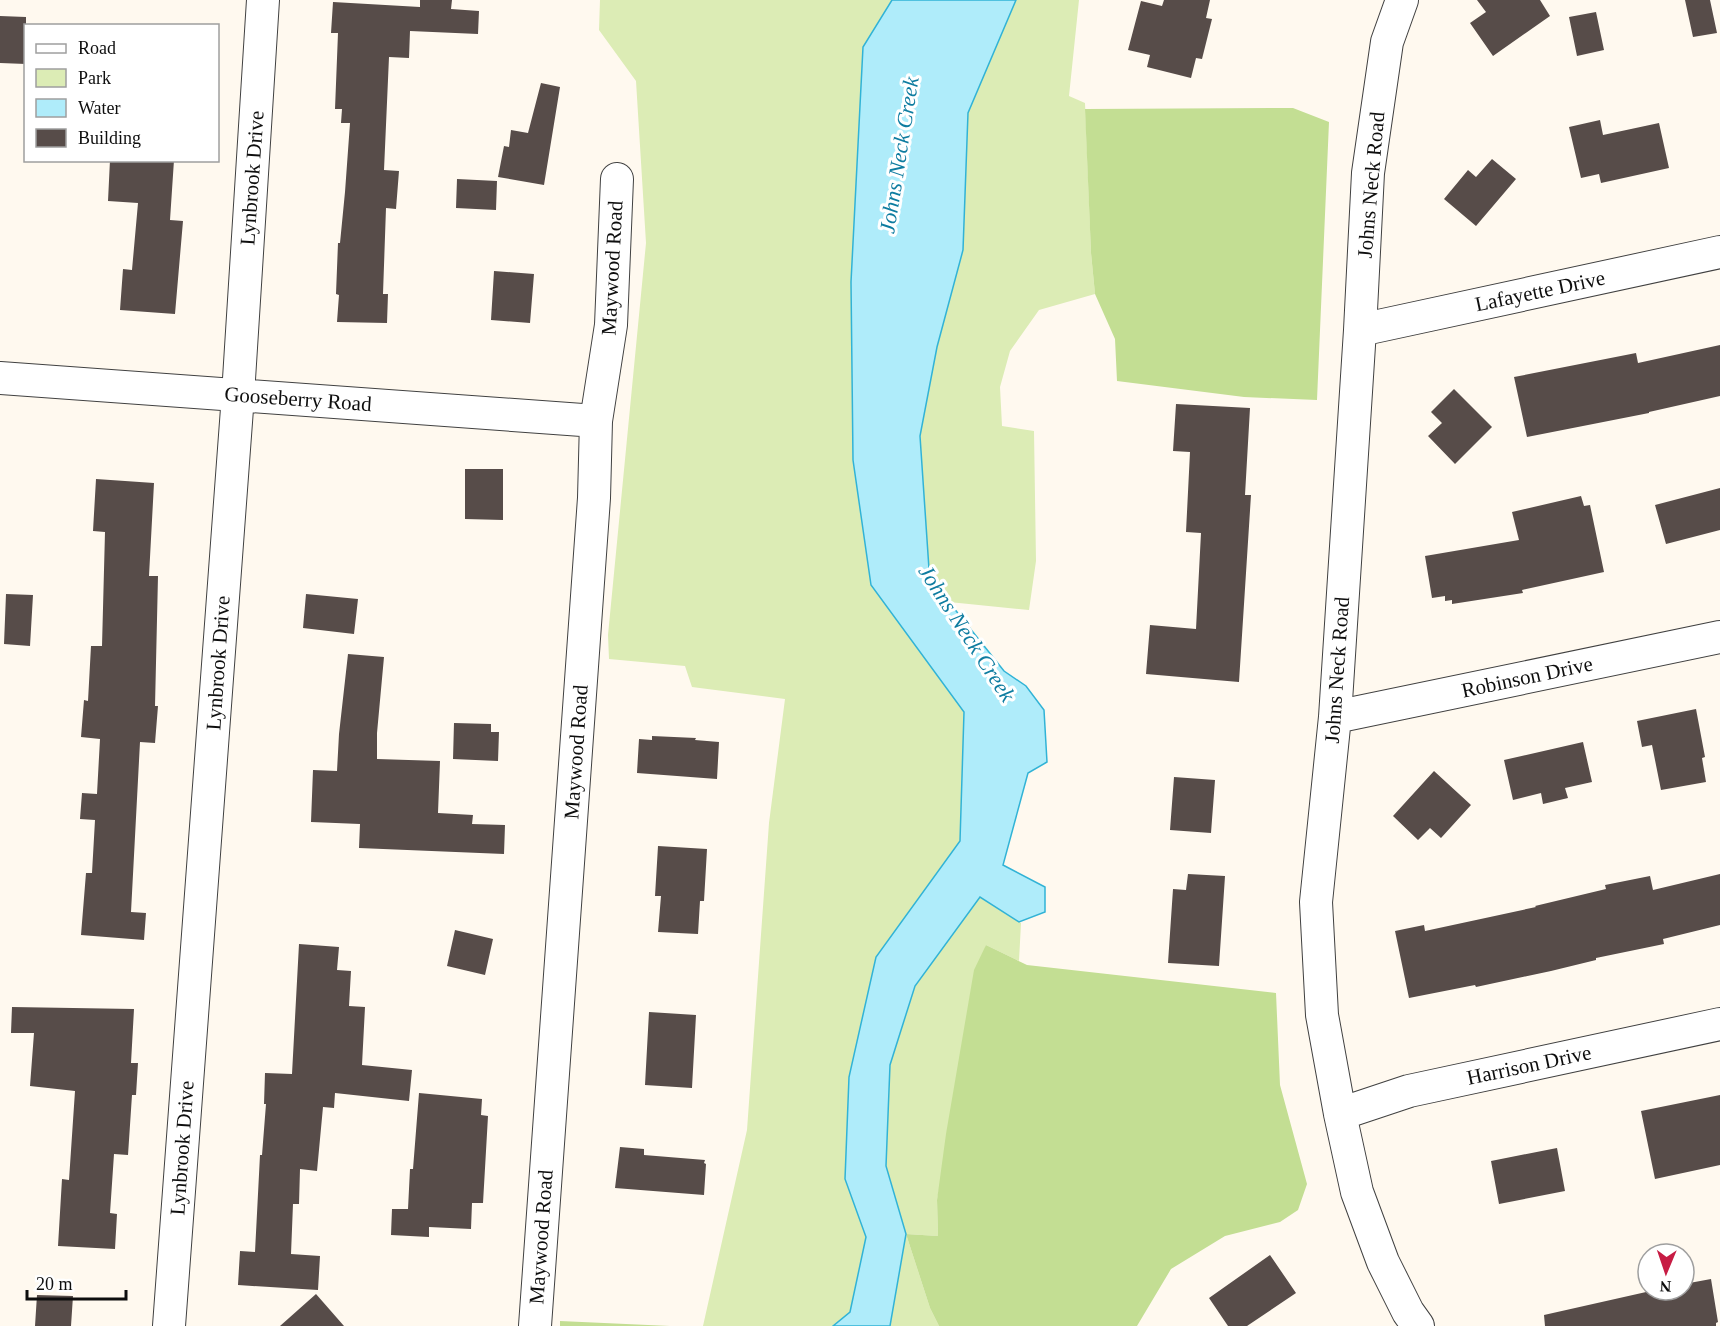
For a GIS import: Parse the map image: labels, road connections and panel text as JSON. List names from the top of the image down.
{
  "streets": {
    "street": [
      "Lynbrook Drive",
      "Johns Neck Road",
      "Maywood Road",
      "Lafayette Drive",
      "Gooseberry Road",
      "Robinson Drive",
      "Harrison Drive"
    ]
  },
  "crossings": [
    ["Lynbrook Drive", "Gooseberry Road"],
    ["Johns Neck Road", "Lafayette Drive"],
    ["Johns Neck Road", "Robinson Drive"],
    ["Johns Neck Road", "Harrison Drive"],
    ["Maywood Road", "Gooseberry Road"]
  ],
  "water": ["Johns Neck Creek"],
  "legend": [
    "Road",
    "Park",
    "Water",
    "Building"
  ],
  "scale_bar": "20 m",
  "north": "bottom"
}
